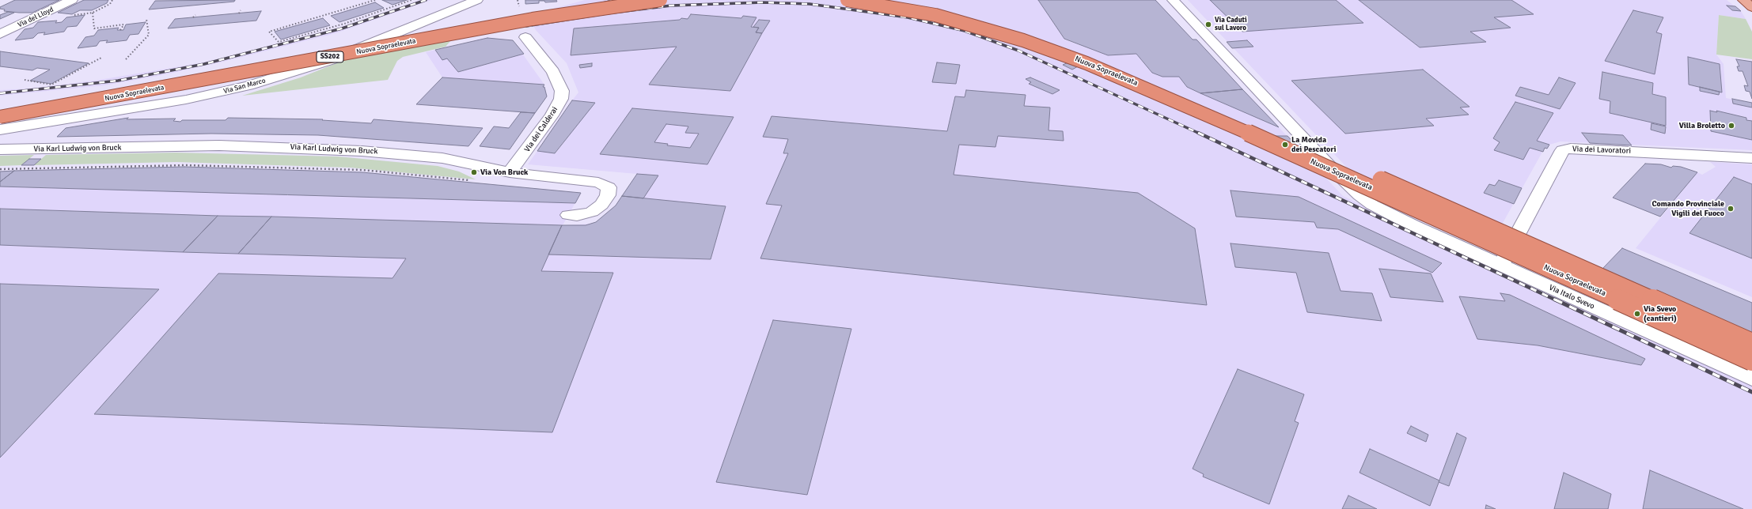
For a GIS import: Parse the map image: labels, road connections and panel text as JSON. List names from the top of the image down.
{
  "streets": {
    "highway": ["Nuova Sopraelevata", "SS202"],
    "street": [
      "Via del Lloyd",
      "Via San Marco",
      "Via dei Calderai",
      "Via Karl Ludwig von Bruck",
      "Via dei Lavoratori",
      "Via Italo Svevo"
    ]
  },
  "crossings": [
    ["Via dei Calderai", "Via Karl Ludwig von Bruck"],
    ["Via dei Lavoratori", "Via Italo Svevo"]
  ],
  "places": [
    "Via Caduti sul Lavoro",
    "Villa Broletto",
    "La Movida dei Pescatori",
    "Via Von Bruck",
    "Comando Provinciale Vigili del Fuoco",
    "Via Svevo (cantieri)"
  ]
}
